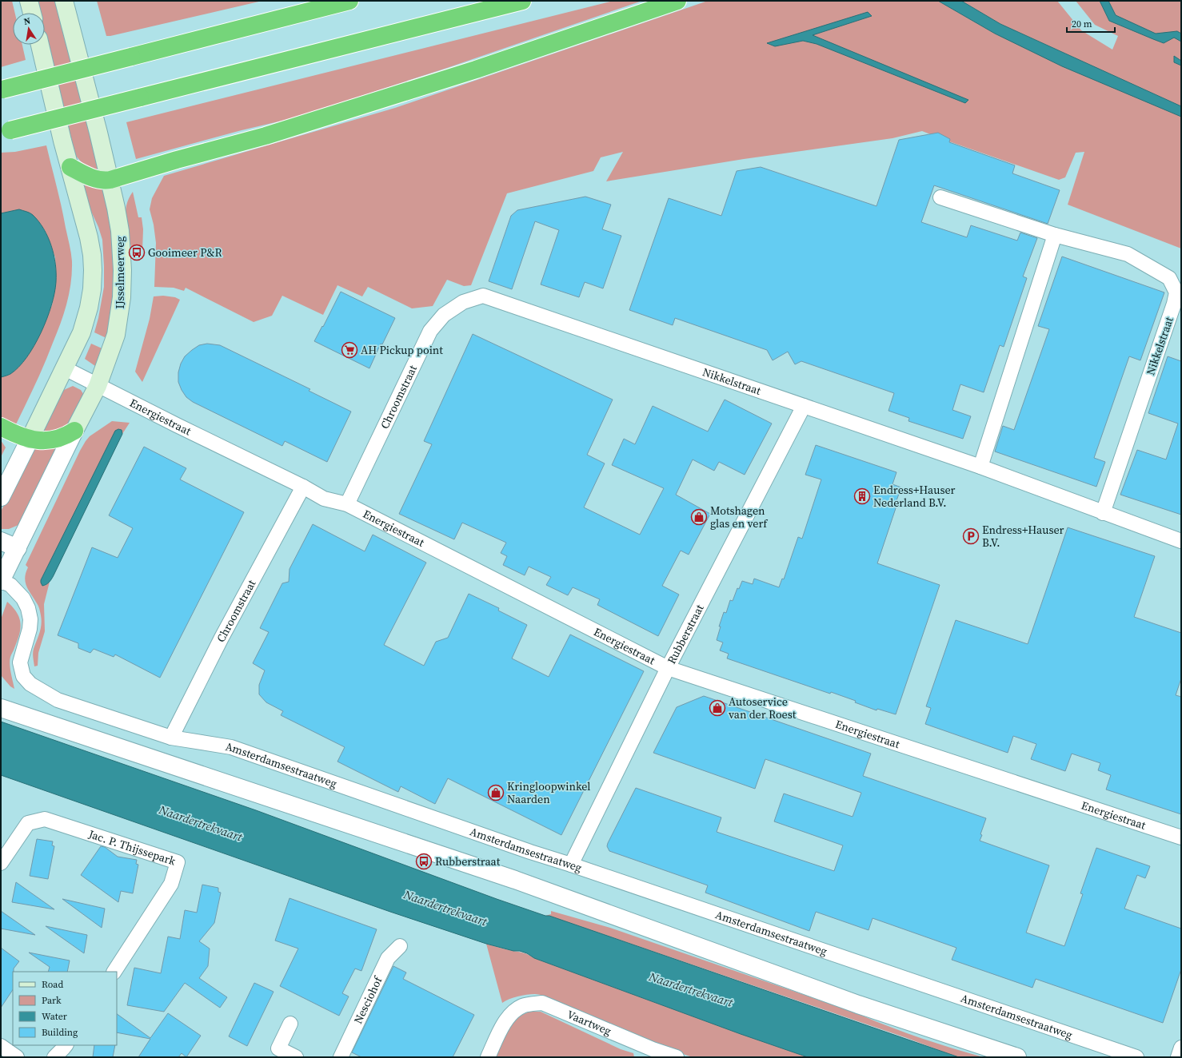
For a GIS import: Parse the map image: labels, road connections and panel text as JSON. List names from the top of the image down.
{
  "streets": {
    "main road": ["IJsselmeerweg"],
    "street": [
      "Nikkelstraat",
      "Chroomstraat",
      "Energiestraat",
      "Rubberstraat",
      "Amsterdamsestraatweg",
      "Jac. P. Thijssepark",
      "Nesciohof",
      "Vaartweg"
    ]
  },
  "crossings": [
    ["IJsselmeerweg", "Energiestraat"],
    ["IJsselmeerweg", "Amsterdamsestraatweg"],
    ["Nikkelstraat", "Chroomstraat"],
    ["Nikkelstraat", "Rubberstraat"],
    ["Chroomstraat", "Energiestraat"],
    ["Chroomstraat", "Amsterdamsestraatweg"],
    ["Energiestraat", "Rubberstraat"],
    ["Rubberstraat", "Amsterdamsestraatweg"]
  ],
  "water": ["Naardertrekvaart"],
  "places": {
    "bus stop": ["Gooimeer P&R", "Rubberstraat"],
    "supermarket": ["AH Pickup point"],
    "building": ["Endress+Hauser Nederland B.V."],
    "shop": ["Motshagen glas en verf", "Autoservice van der Roest", "Kringloopwinkel Naarden"],
    "parking": ["Endress+Hauser B.V."]
  },
  "legend": [
    "Road",
    "Park",
    "Water",
    "Building"
  ],
  "scale_bar": "20 m",
  "north": "top"
}
